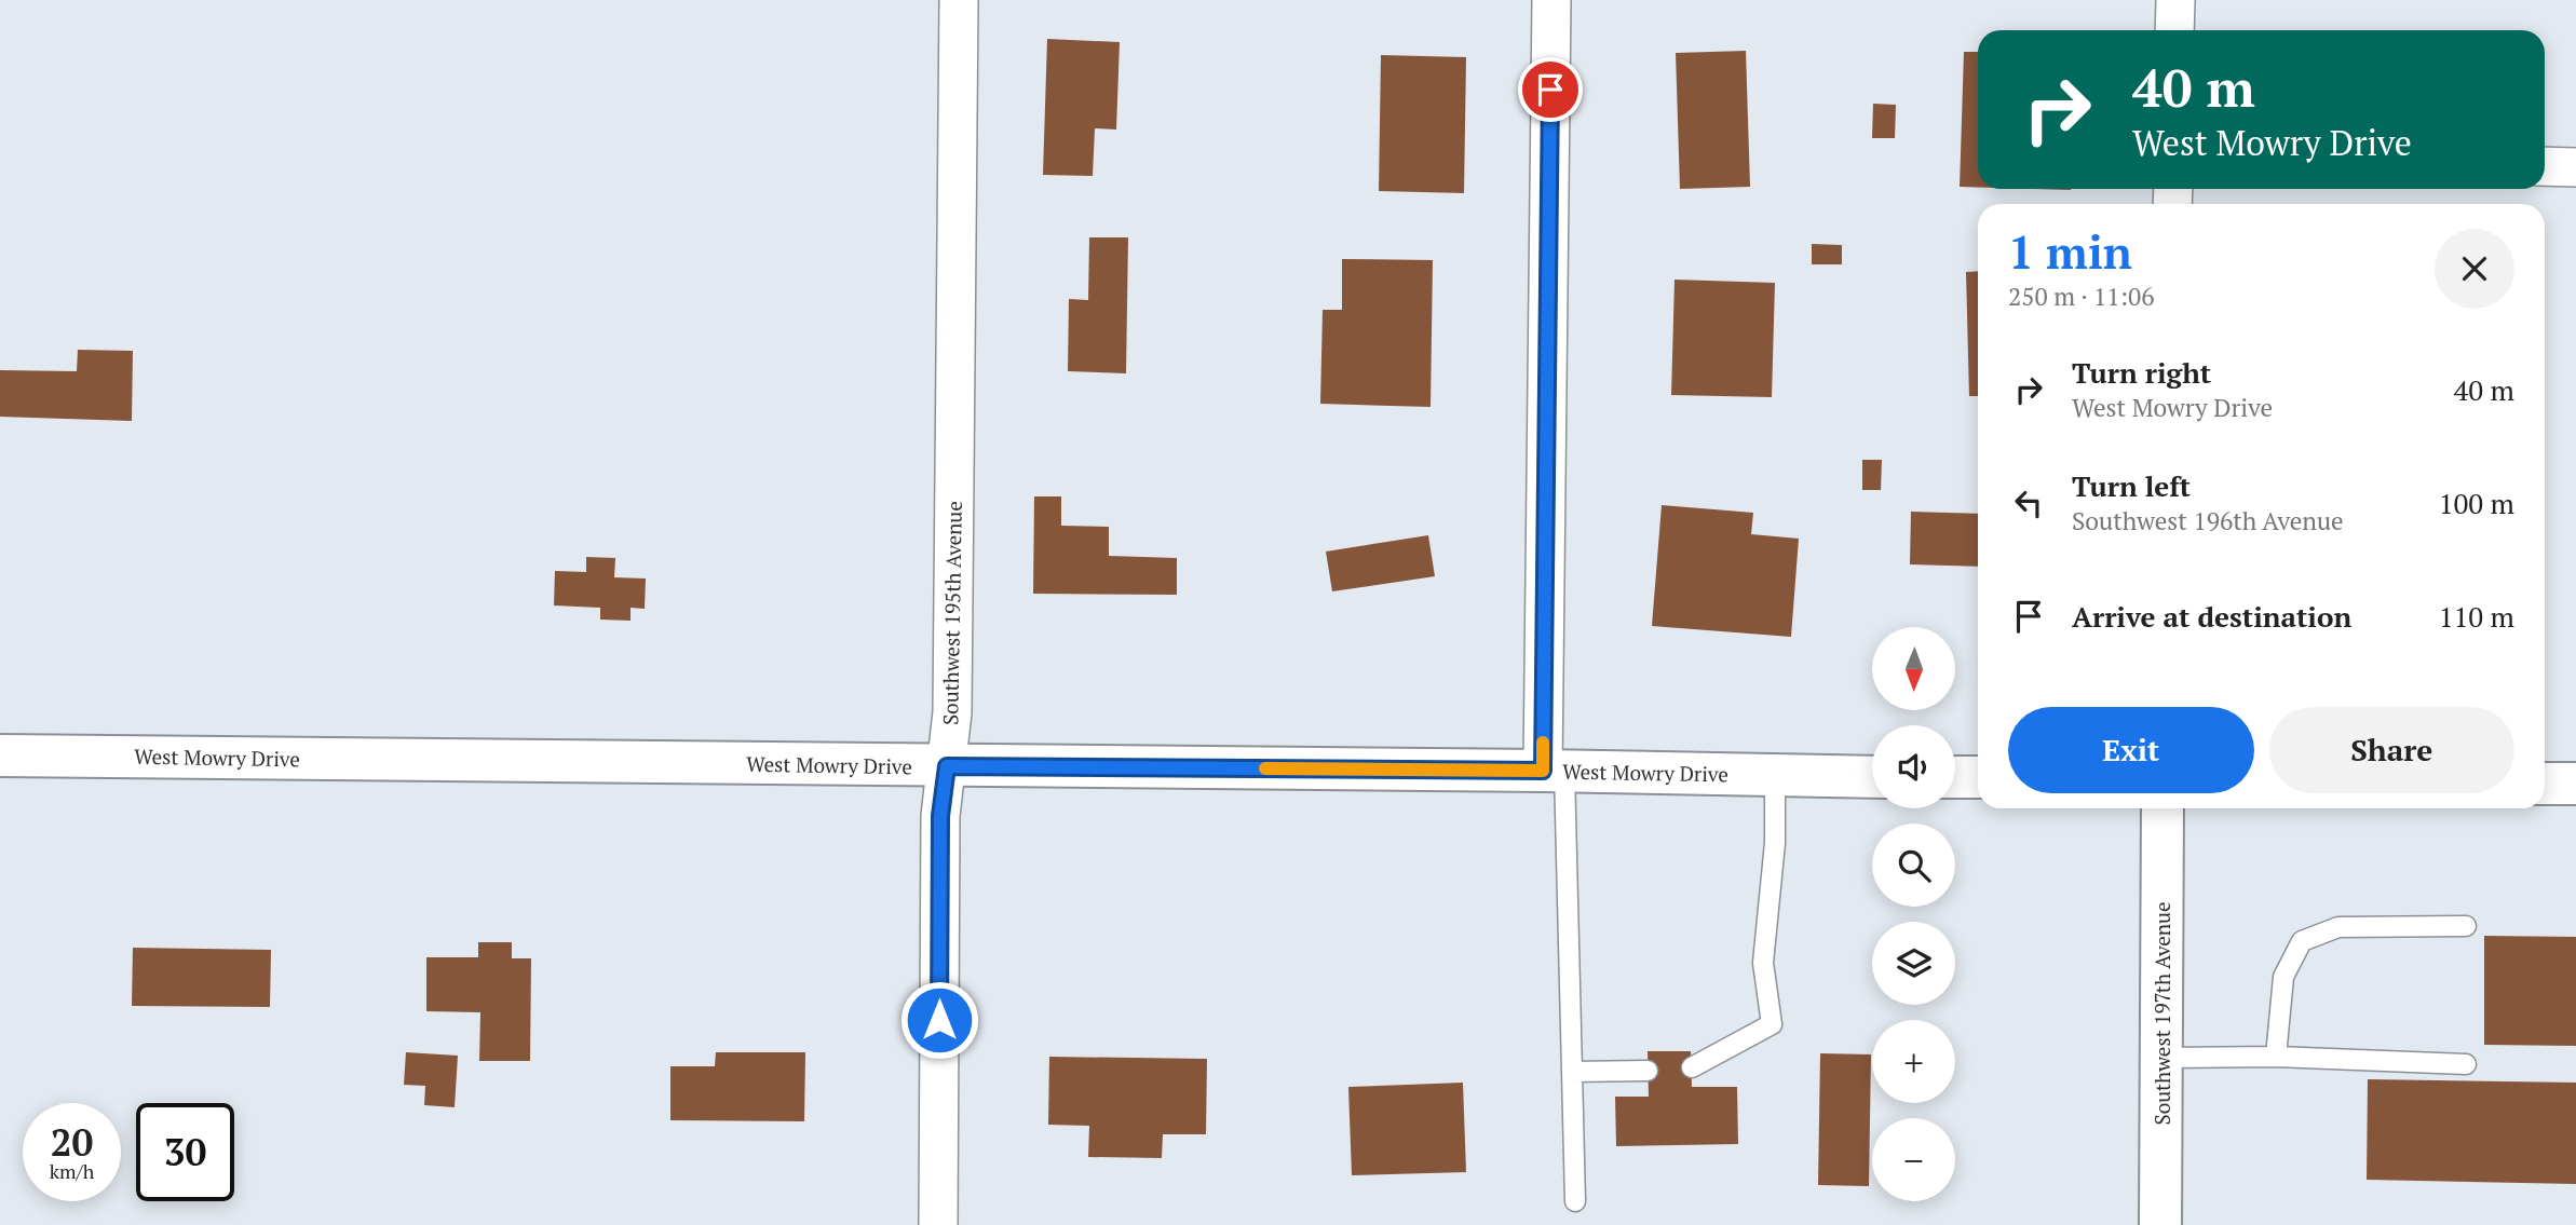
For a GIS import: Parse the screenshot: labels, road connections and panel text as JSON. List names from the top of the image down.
{
  "streets": {
    "street": ["Southwest 195th Avenue", "West Mowry Drive", "Southwest 197th Avenue"]
  },
  "crossings": [
    ["Southwest 195th Avenue", "West Mowry Drive"]
  ],
  "north": "bottom",
  "page": {
    "turn": ["40 m", "West Mowry Drive"],
    "heading": ["1 min", "250 m · 11:06"],
    "list": [
      {
        "name": "Turn right",
        "note": "West Mowry Drive",
        "value": "40 m"
      },
      {
        "name": "Turn left",
        "note": "Southwest 196th Avenue",
        "value": "100 m"
      },
      {
        "name": "Arrive at destination",
        "value": "110 m"
      }
    ],
    "map_buttons": ["+", "−"],
    "buttons": ["Exit", "Share"],
    "speed": "20 km/h",
    "limit": "30"
  }
}
